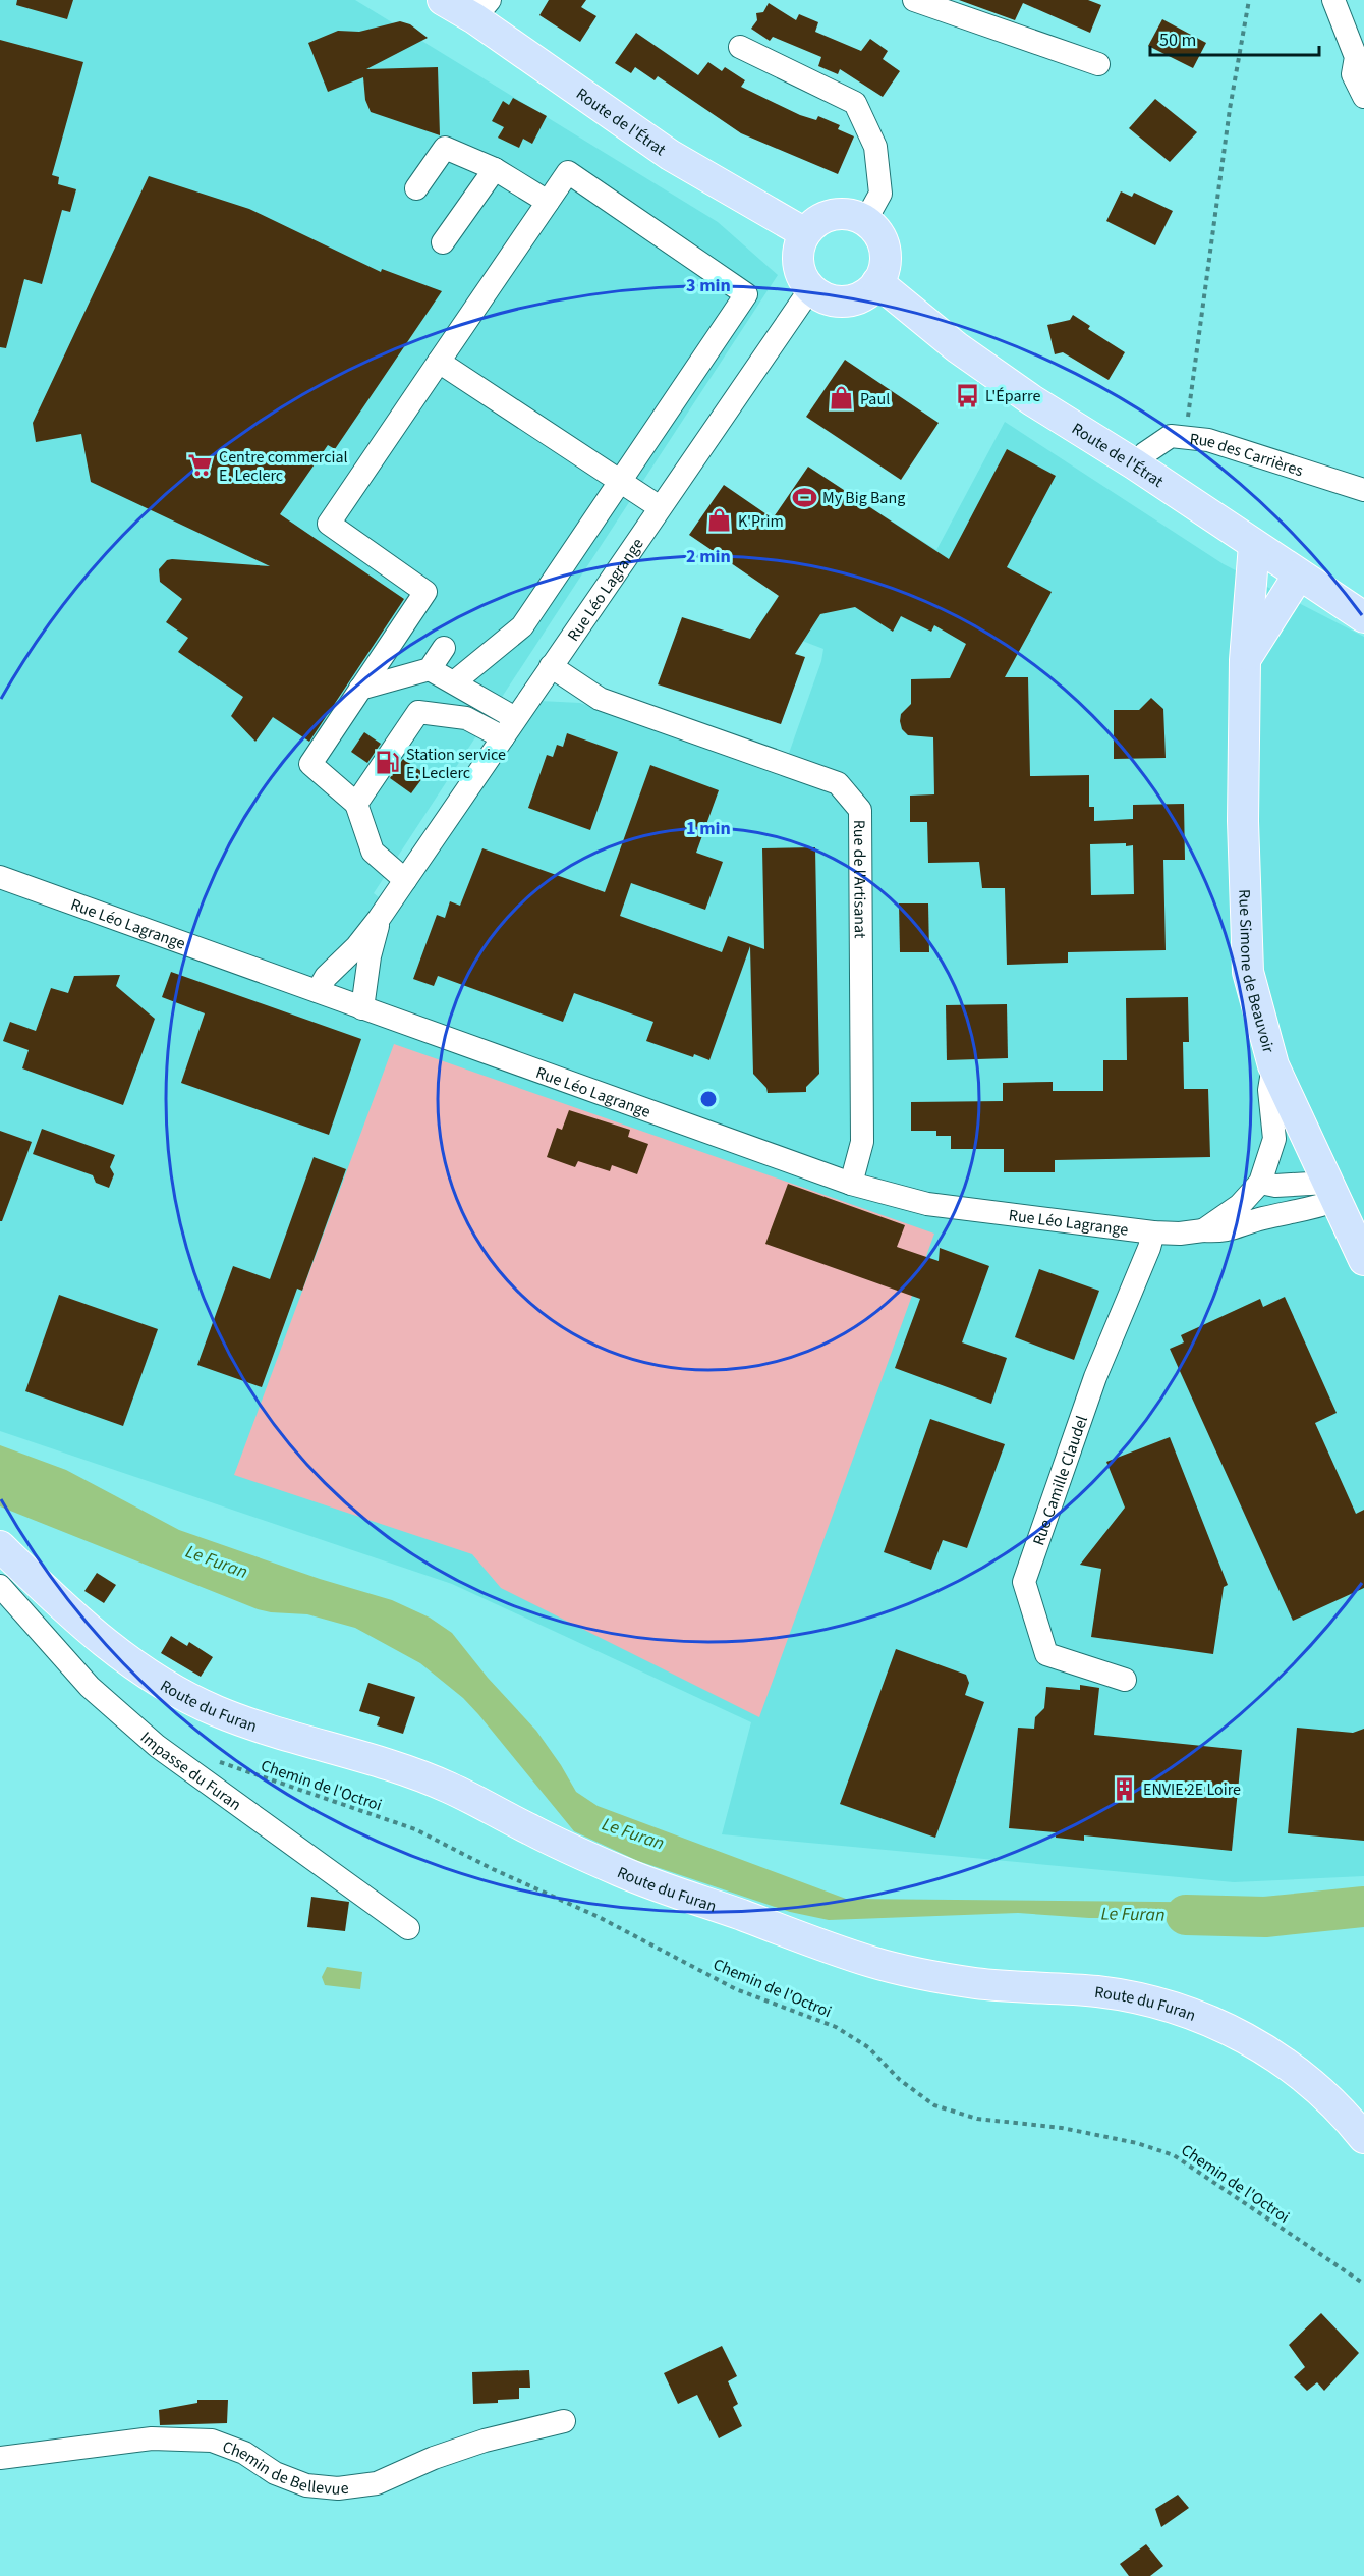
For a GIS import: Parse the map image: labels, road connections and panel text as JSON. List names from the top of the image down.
{
  "streets": {
    "main road": ["Route de l'Étrat", "Rue Simone de Beauvoir", "Route du Furan"],
    "street": [
      "Rue des Carrières",
      "Rue Léo Lagrange",
      "Rue de l'Artisanat",
      "Rue Camille Claudel",
      "Impasse du Furan",
      "Chemin de Bellevue"
    ],
    "path": ["Chemin de l'Octroi"]
  },
  "crossings": [
    ["Route de l'Étrat", "Rue des Carrières"],
    ["Route de l'Étrat", "Rue Léo Lagrange"],
    ["Route de l'Étrat", "Rue Simone de Beauvoir"],
    ["Rue Léo Lagrange", "Rue de l'Artisanat"],
    ["Rue Léo Lagrange", "Rue Simone de Beauvoir"],
    ["Rue Léo Lagrange", "Rue Camille Claudel"]
  ],
  "water": ["Le Furan"],
  "places": {
    "bus stop": ["L'Éparre"],
    "shop": ["Paul", "K'Prim"],
    "supermarket": ["Centre commercial E. Leclerc"],
    "sports": ["My Big Bang"],
    "fuel station": ["Station service E. Leclerc"],
    "building": ["ENVIE 2E Loire"]
  },
  "scale_bar": "50 m",
  "rings": ["3 min", "2 min", "1 min"]
}
